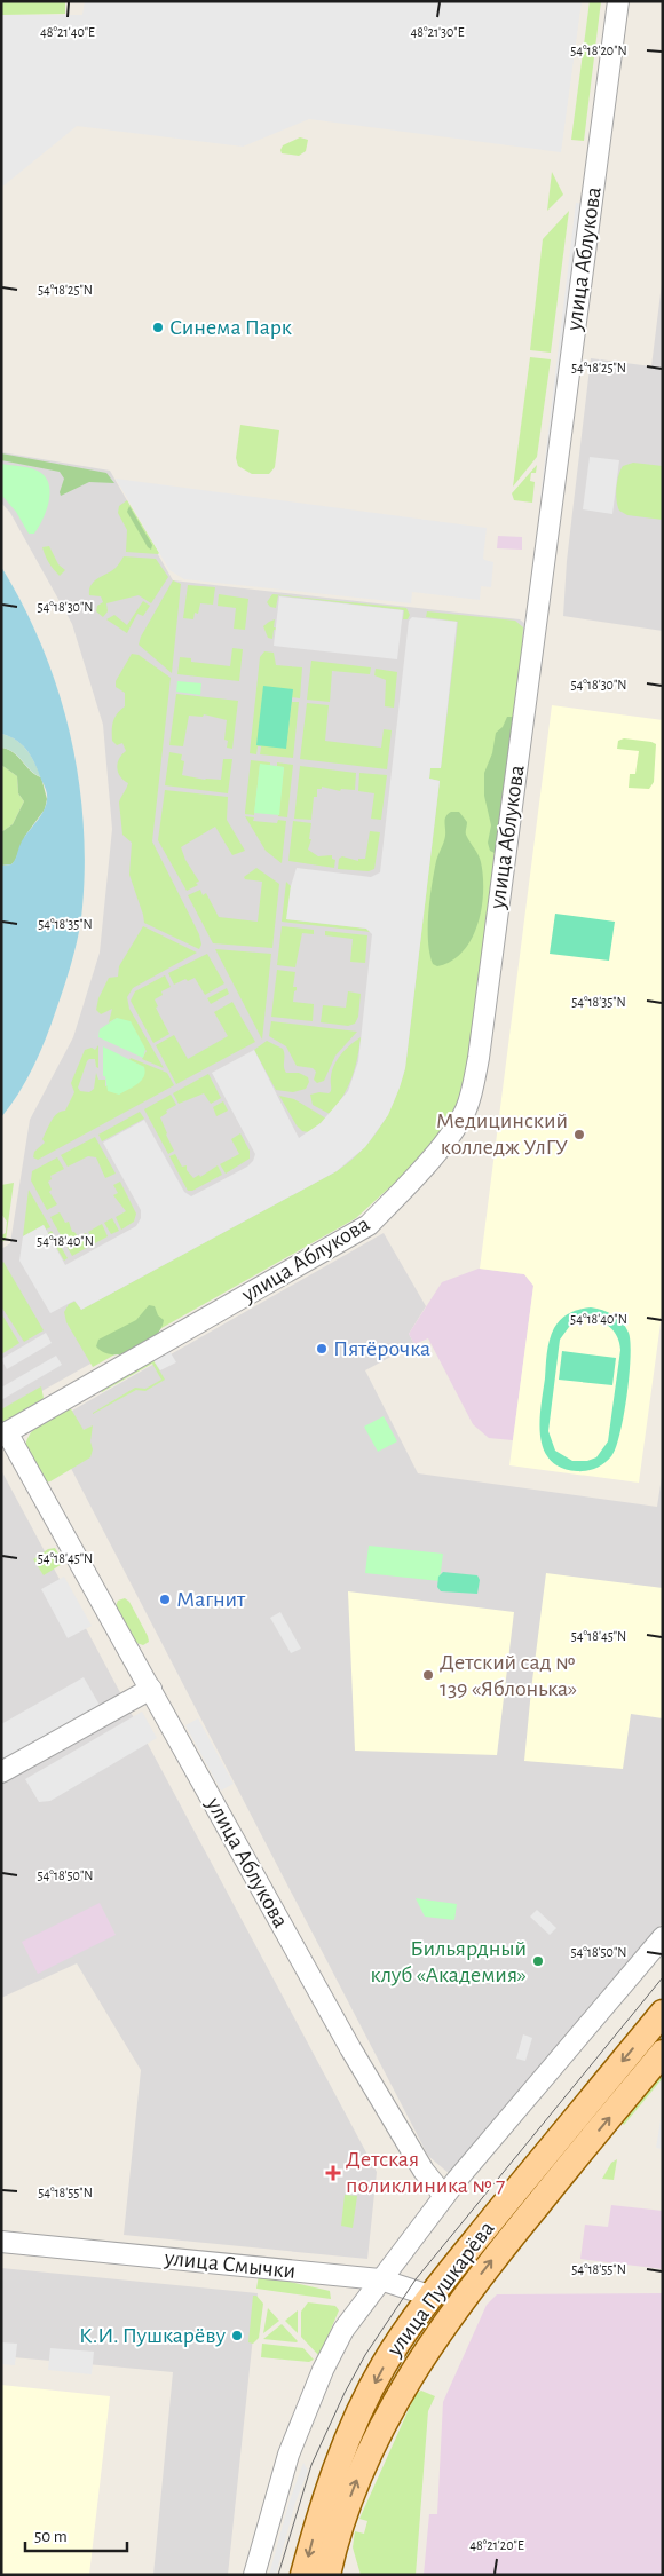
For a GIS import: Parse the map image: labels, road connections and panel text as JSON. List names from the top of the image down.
{
  "streets": {
    "main road": ["улица Пушкарёва"],
    "street": ["улица Аблукова", "улица Смычки"]
  },
  "crossings": [
    ["улица Смычки", "улица Пушкарёва"]
  ],
  "places": {
    "other": [
      "Синема Парк",
      "Медицинский колледж УлГУ",
      "Пятёрочка",
      "Магнит",
      "Детский сад № 139 «Яблонька»",
      "Бильярдный клуб «Академия»",
      "К.И. Пушкарёву"
    ],
    "health": ["Детская поликлиника № 7"]
  },
  "scale_bar": "50 m",
  "coordinates": [
    "48°21'40\"E",
    "48°21'30\"E",
    "54°18'20\"N",
    "54°18'25\"N",
    "54°18'30\"N",
    "54°18'35\"N",
    "54°18'40\"N",
    "54°18'45\"N",
    "54°18'50\"N",
    "54°18'55\"N",
    "48°21'20\"E"
  ]
}
